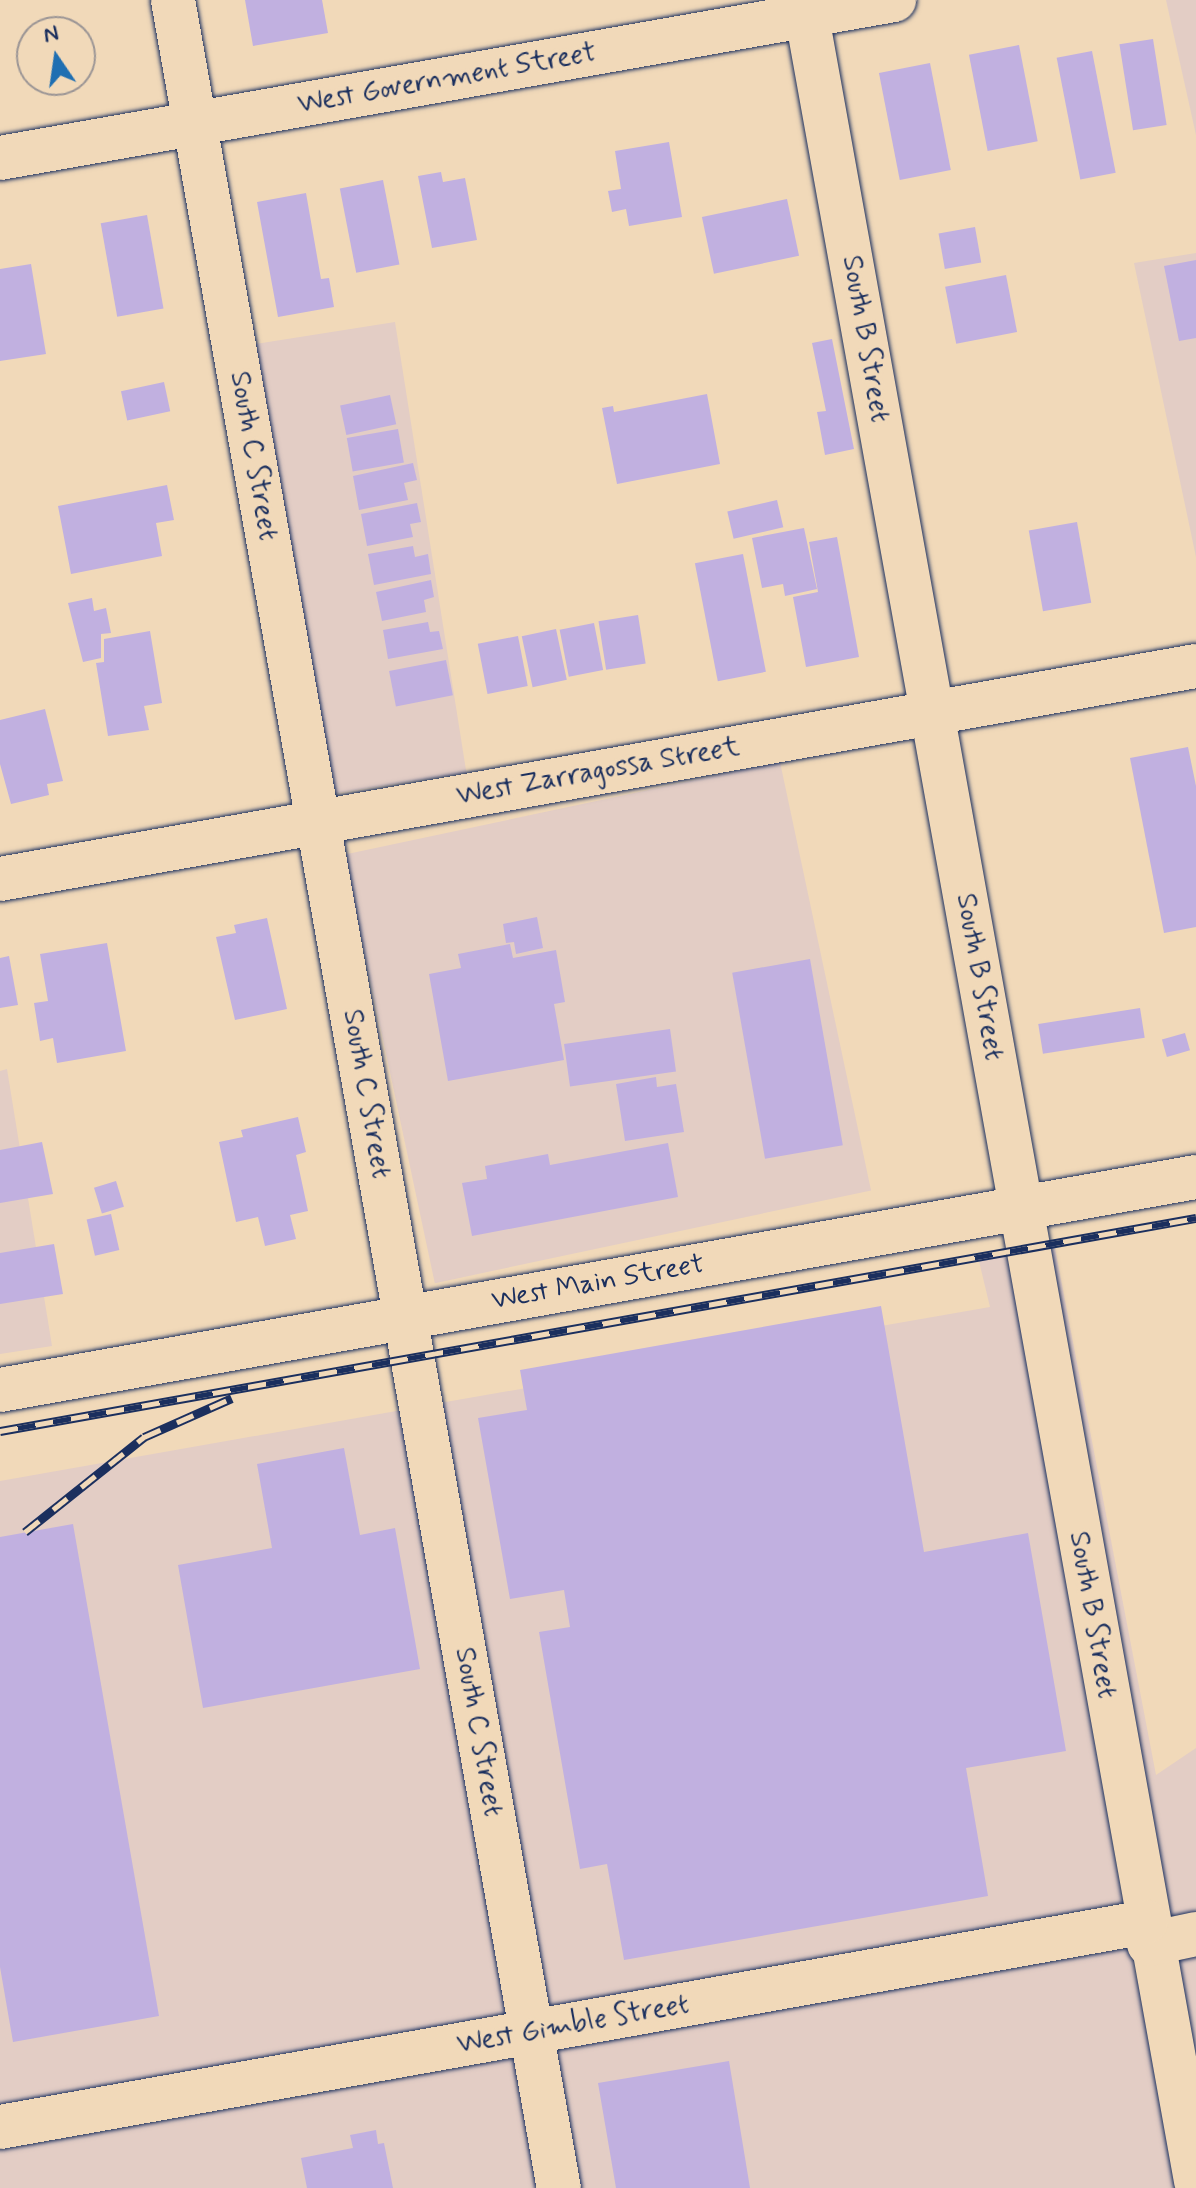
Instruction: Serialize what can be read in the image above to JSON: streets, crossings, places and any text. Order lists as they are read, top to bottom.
{
  "streets": {
    "street": [
      "West Government Street",
      "South B Street",
      "South C Street",
      "West Zarragossa Street",
      "West Main Street",
      "West Gimble Street"
    ]
  },
  "crossings": [
    ["West Government Street", "South B Street"],
    ["West Government Street", "South C Street"],
    ["South B Street", "West Zarragossa Street"],
    ["South B Street", "West Main Street"],
    ["South B Street", "West Gimble Street"],
    ["South C Street", "West Zarragossa Street"],
    ["South C Street", "West Main Street"],
    ["South C Street", "West Gimble Street"]
  ],
  "north": "top"
}
